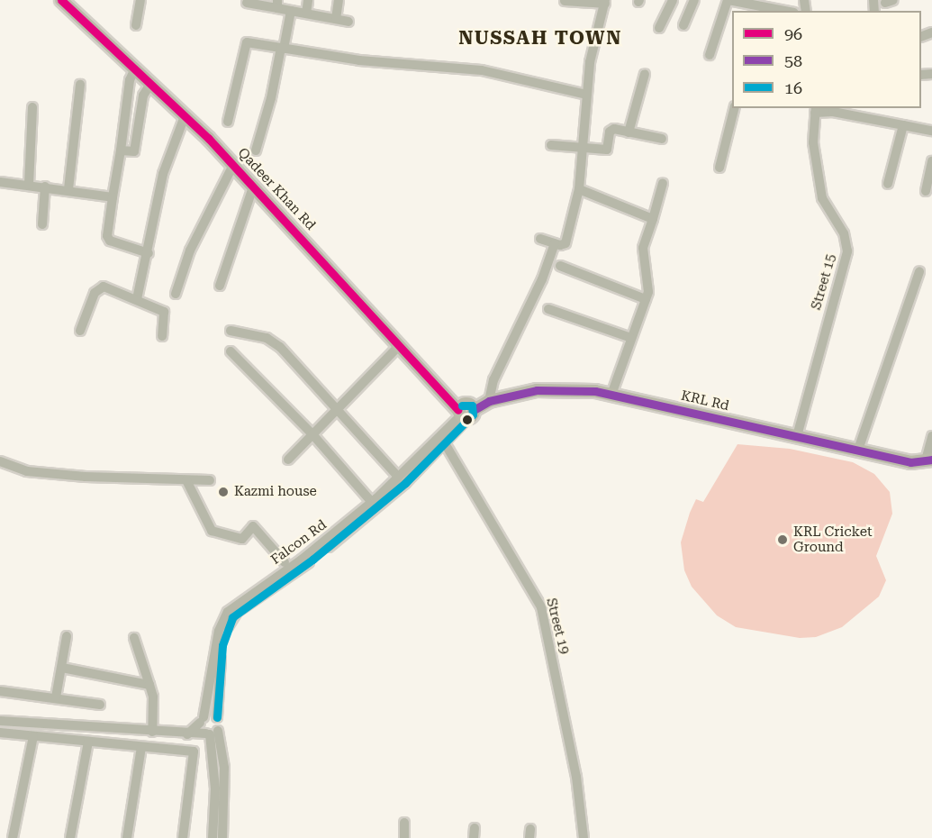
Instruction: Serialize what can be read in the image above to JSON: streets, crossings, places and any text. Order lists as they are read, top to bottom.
{
  "streets": {
    "main road": ["Qadeer Khan Rd", "KRL Rd"],
    "street": ["Street 15", "Falcon Rd", "Street 19"]
  },
  "crossings": [
    ["Qadeer Khan Rd", "KRL Rd"],
    ["Qadeer Khan Rd", "Falcon Rd"],
    ["Street 15", "KRL Rd"],
    ["KRL Rd", "Falcon Rd"],
    ["Falcon Rd", "Street 19"]
  ],
  "districts": ["NUSSAH TOWN"],
  "places": ["Kazmi house", "KRL Cricket Ground"],
  "lines": ["transit line 96", "transit line 58", "transit line 16"],
  "legend": ["96", "58", "16"]
}
